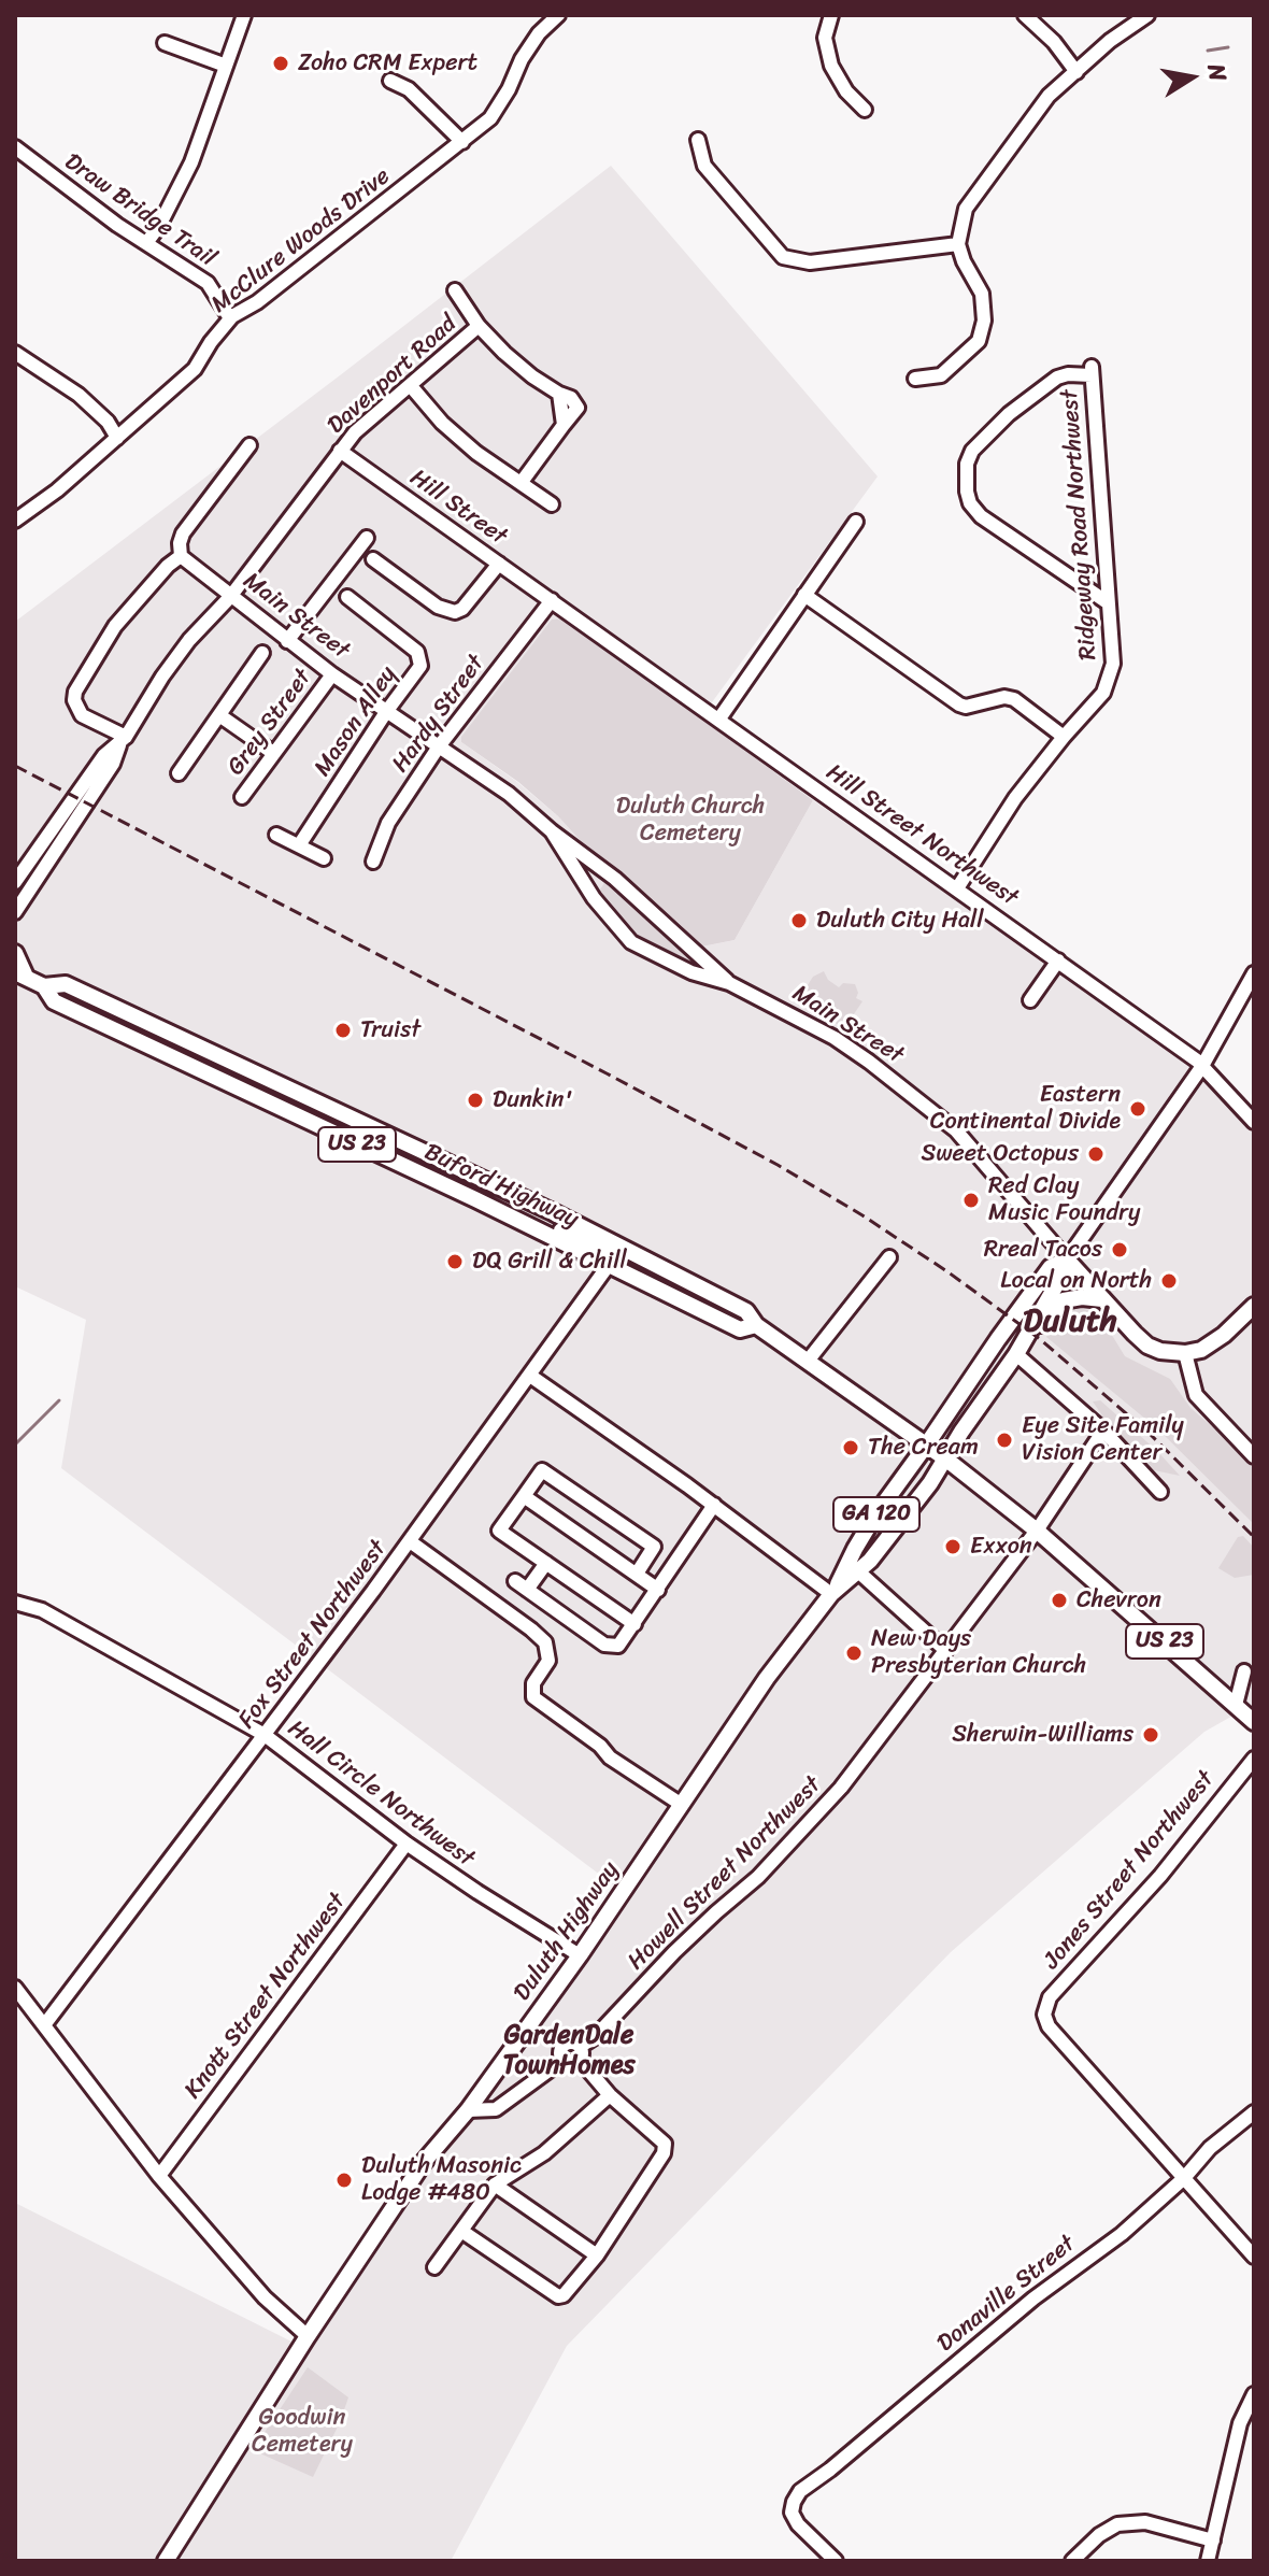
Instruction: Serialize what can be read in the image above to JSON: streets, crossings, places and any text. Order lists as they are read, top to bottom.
{
  "streets": {
    "main road": [
      "Main Street",
      "US 23",
      "Buford Highway",
      "GA 120",
      "Duluth Highway"
    ],
    "street": [
      "Draw Bridge Trail",
      "McClure Woods Drive",
      "Davenport Road",
      "Hill Street",
      "Ridgeway Road Northwest",
      "Hardy Street",
      "Mason Alley",
      "Grey Street",
      "Hill Street Northwest",
      "Fox Street Northwest",
      "Hall Circle Northwest",
      "Jones Street Northwest",
      "Howell Street Northwest",
      "Knott Street Northwest",
      "Donaville Street"
    ]
  },
  "crossings": [
    ["Draw Bridge Trail", "McClure Woods Drive"],
    ["Davenport Road", "Hill Street"],
    ["Davenport Road", "Main Street"],
    ["Hill Street", "Hardy Street"],
    ["Hill Street", "Hill Street Northwest"],
    ["Ridgeway Road Northwest", "Hill Street Northwest"],
    ["Main Street", "Hardy Street"],
    ["Main Street", "Mason Alley"],
    ["Main Street", "Grey Street"],
    ["Main Street", "Duluth Highway"],
    ["Hardy Street", "Hill Street Northwest"],
    ["Buford Highway", "Fox Street Northwest"],
    ["Buford Highway", "Howell Street Northwest"],
    ["Buford Highway", "Duluth Highway"],
    ["Fox Street Northwest", "Hall Circle Northwest"],
    ["Hall Circle Northwest", "Duluth Highway"],
    ["Hall Circle Northwest", "Knott Street Northwest"],
    ["Jones Street Northwest", "Donaville Street"],
    ["Howell Street Northwest", "Duluth Highway"]
  ],
  "districts": ["Duluth", "GardenDale TownHomes"],
  "parks": ["Duluth Church Cemetery", "Goodwin Cemetery"],
  "places": [
    "Zoho CRM Expert",
    "Duluth City Hall",
    "Truist",
    "Dunkin'",
    "Eastern Continental Divide",
    "Sweet Octopus",
    "Red Clay Music Foundry",
    "Rreal Tacos",
    "DQ Grill & Chill",
    "Local on North",
    "Eye Site Family Vision Center",
    "The Cream",
    "Exxon",
    "Chevron",
    "New Days Presbyterian Church",
    "Sherwin-Williams",
    "Duluth Masonic Lodge #480"
  ],
  "north": "right"
}
